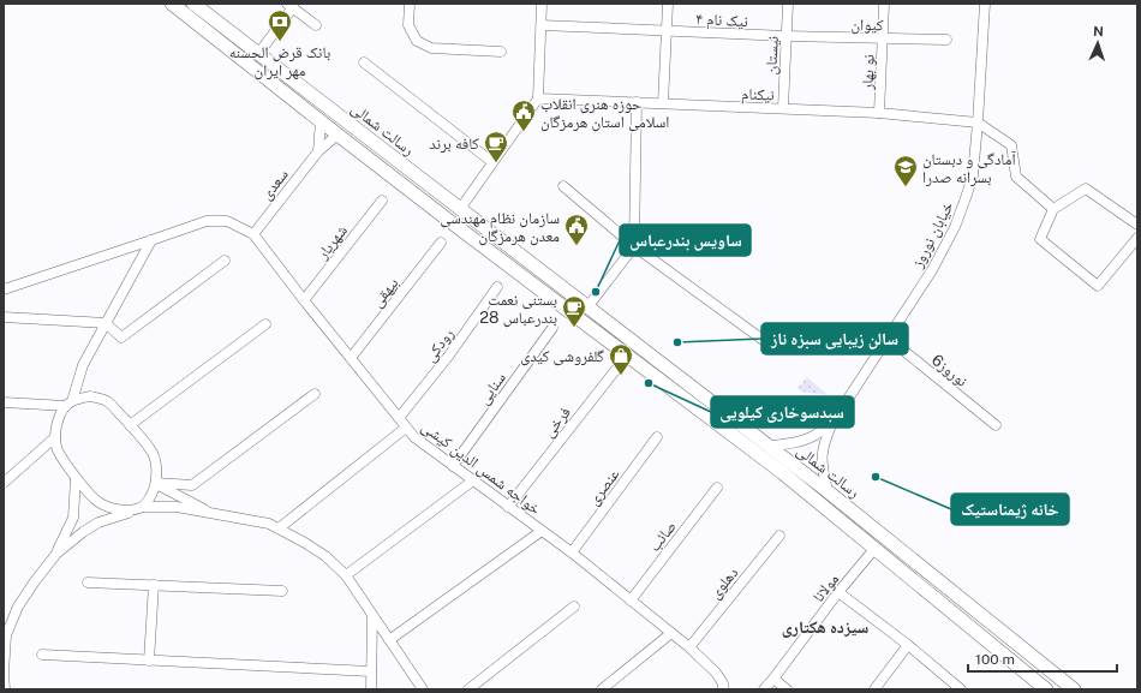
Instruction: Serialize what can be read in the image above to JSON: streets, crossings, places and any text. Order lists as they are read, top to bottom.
{
  "streets": {
    "main road": ["رسالت شمالی"],
    "street": [
      "نیک نام ۴",
      "کیوان",
      "نیستان",
      "نو بهار",
      "نیکنام",
      "سعدی",
      "خیابان نوروز",
      "شهریار",
      "بیهقی",
      "رودکی",
      "نوروز6",
      "سنایی",
      "فرخی",
      "خواجه شمس الدين كيشی",
      "عنصری",
      "صائب",
      "دهلوی",
      "مولانا"
    ]
  },
  "crossings": [
    ["نیک نام ۴", "کیوان"],
    ["نیک نام ۴", "نیستان"],
    ["کیوان", "نیستان"],
    ["کیوان", "نو بهار"],
    ["نیستان", "نیکنام"],
    ["نو بهار", "نیکنام"],
    ["نیکنام", "خیابان نوروز"],
    ["رسالت شمالی", "سعدی"],
    ["رسالت شمالی", "خیابان نوروز"],
    ["رسالت شمالی", "فرخی"],
    ["رسالت شمالی", "مولانا"],
    ["سعدی", "خواجه شمس الدين كيشی"],
    ["خیابان نوروز", "نوروز6"],
    ["شهریار", "خواجه شمس الدين كيشی"],
    ["بیهقی", "خواجه شمس الدين كيشی"],
    ["رودکی", "خواجه شمس الدين كيشی"],
    ["سنایی", "خواجه شمس الدين كيشی"],
    ["فرخی", "خواجه شمس الدين كيشی"],
    ["خواجه شمس الدين كيشی", "عنصری"],
    ["خواجه شمس الدين كيشی", "صائب"],
    ["خواجه شمس الدين كيشی", "دهلوی"]
  ],
  "districts": ["سیزده هکتاری"],
  "places": {
    "bank": ["بانک قرض الحسنه مهر ایران"],
    "public building": ["حوزه هنری انقلاب اسلامی استان هرمزگان", "سازمان نظام مهندسی معدن هرمزگان"],
    "cafe": ["کافه برند", "بستنی نعمت بندرعباس 28"],
    "school or university": ["آمادگی و دبستان بسرانه صدرا"],
    "other": [
      "ساویس بندرعباس",
      "سالن زیبایی سبزه ناز",
      "سبدسوخاری کیلویی",
      "خانه ژیمناستیک"
    ],
    "shop": ["گلفروشی کیدی"]
  },
  "scale_bar": "100 m",
  "north": "top"
}
